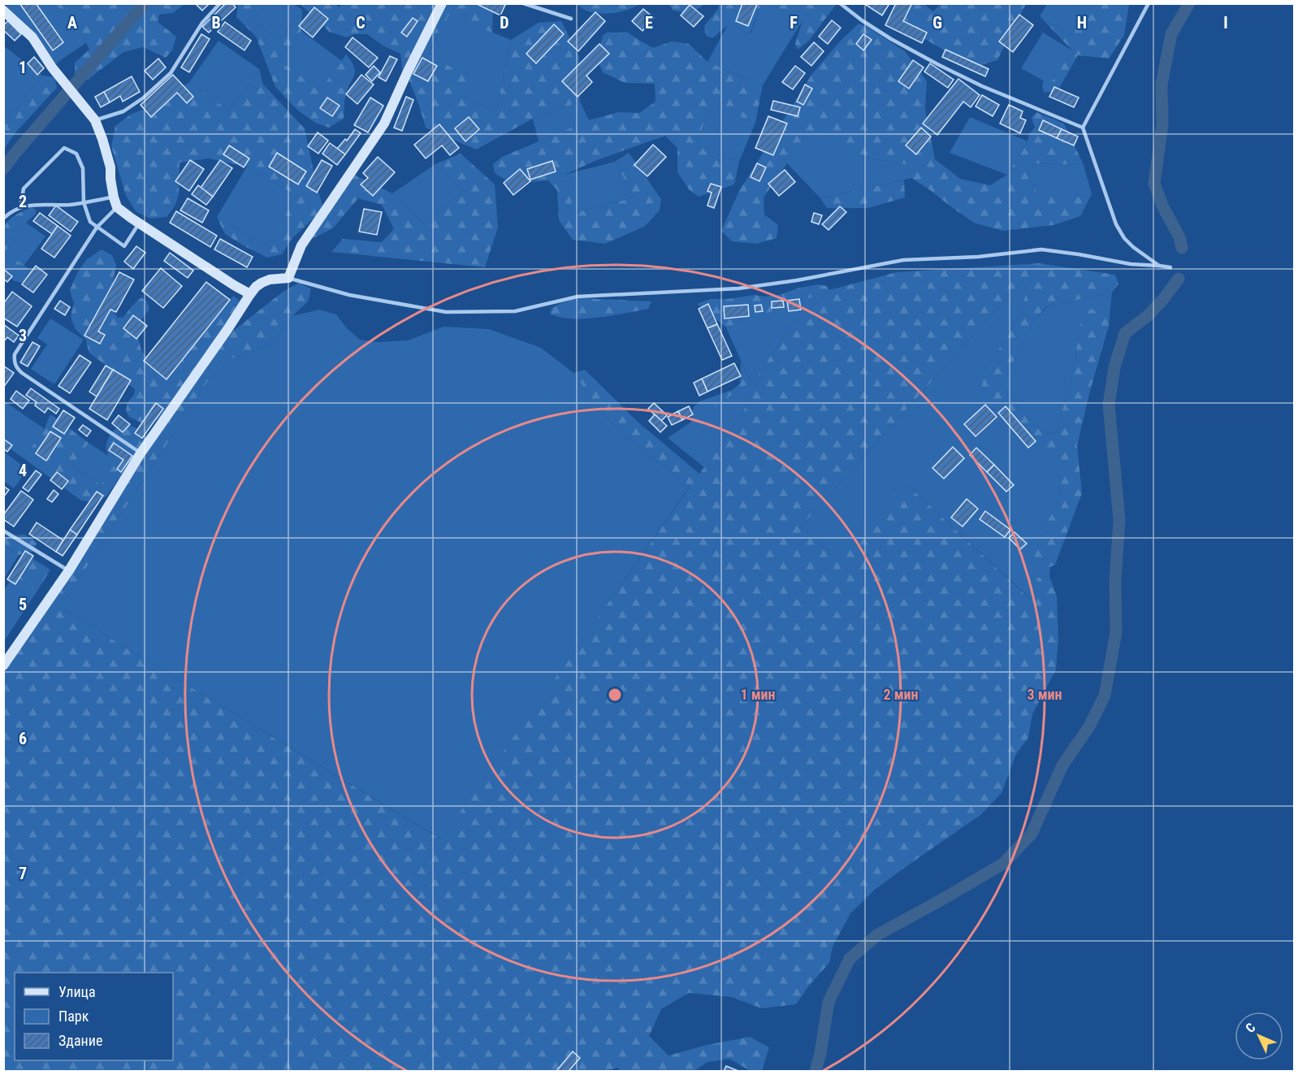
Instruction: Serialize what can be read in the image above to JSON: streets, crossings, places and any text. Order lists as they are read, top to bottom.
{
  "legend": ["Улица", "Парк", "Здание"],
  "north": "top left",
  "grid": {
    "columns": [
      "A",
      "B",
      "C",
      "D",
      "E",
      "F",
      "G",
      "H",
      "I"
    ],
    "rows": [
      "1",
      "2",
      "3",
      "4",
      "5",
      "6",
      "7"
    ]
  },
  "rings": ["1 мин", "2 мин", "3 мин"]
}
